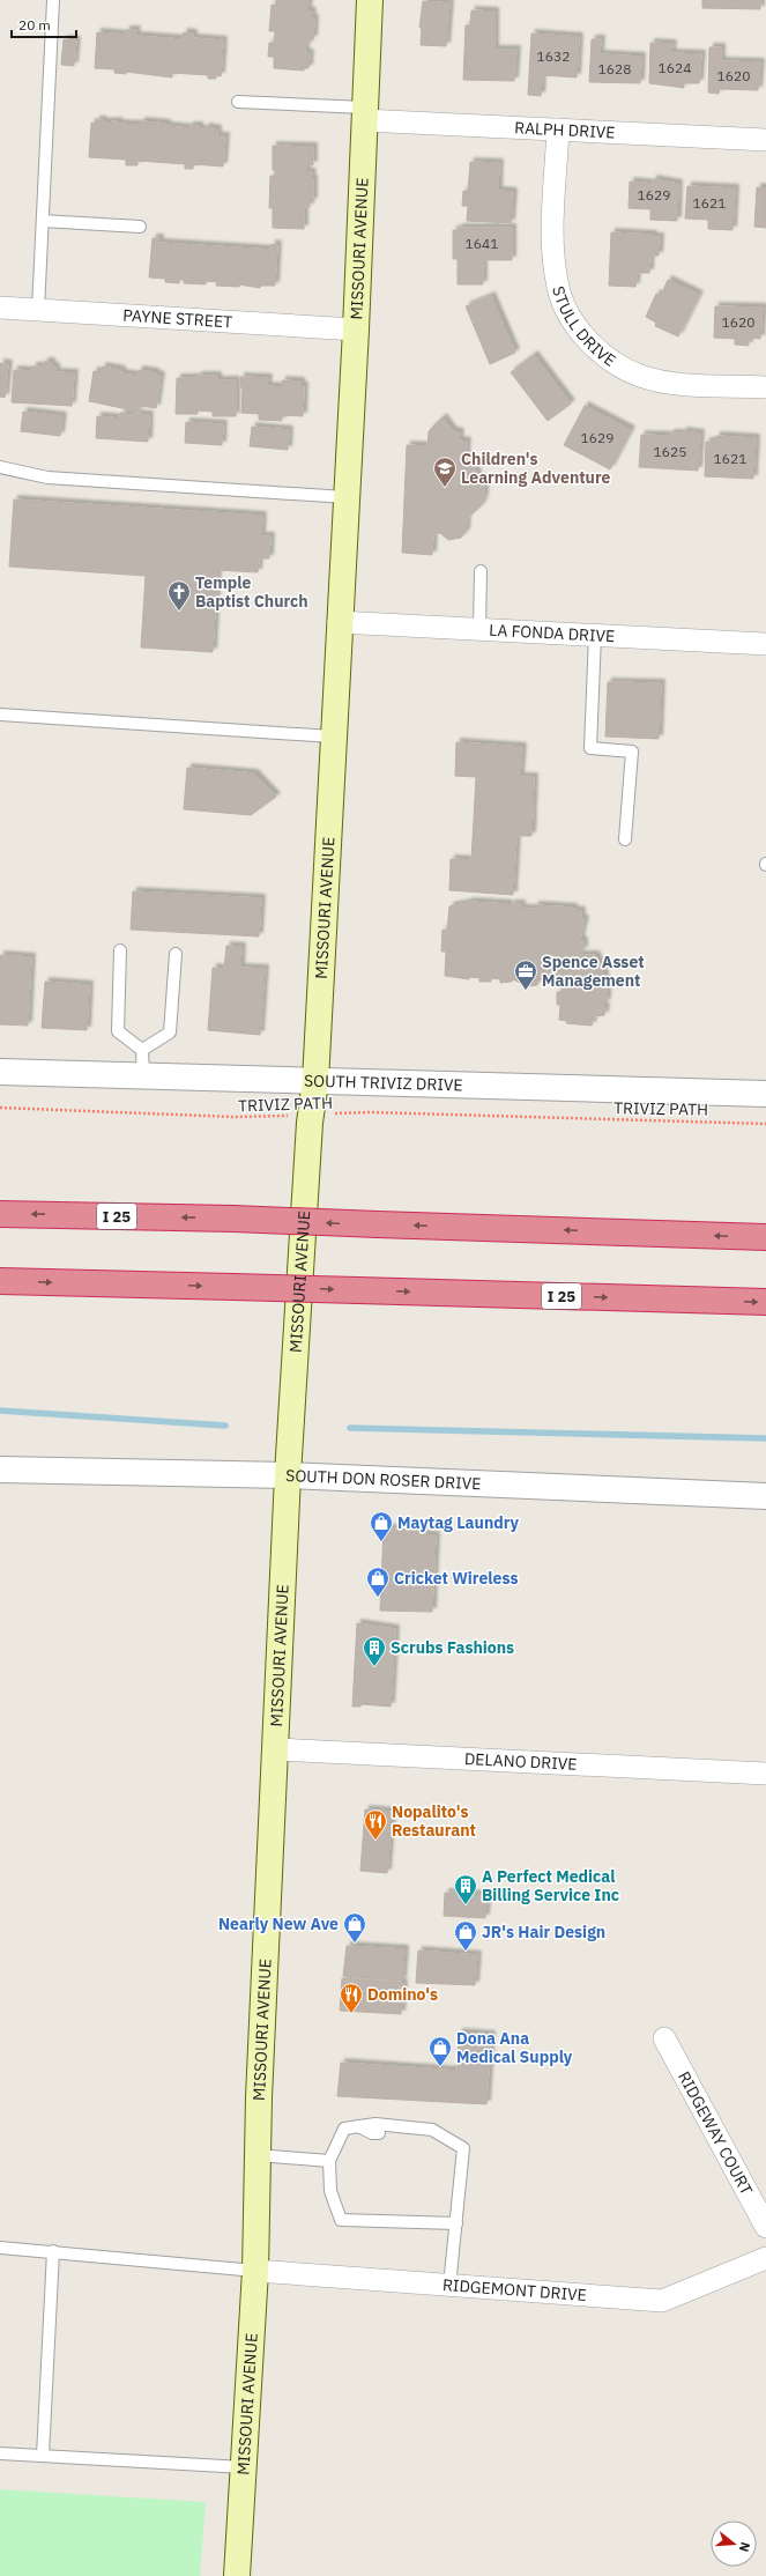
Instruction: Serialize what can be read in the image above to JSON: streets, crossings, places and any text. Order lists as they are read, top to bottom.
{
  "streets": {
    "highway": ["I 25"],
    "main road": ["MISSOURI AVENUE"],
    "street": [
      "RALPH DRIVE",
      "PAYNE STREET",
      "STULL DRIVE",
      "LA FONDA DRIVE",
      "SOUTH TRIVIZ DRIVE",
      "SOUTH DON ROSER DRIVE",
      "DELANO DRIVE",
      "RIDGEWAY COURT",
      "RIDGEMONT DRIVE"
    ],
    "path": ["TRIVIZ PATH"]
  },
  "crossings": [
    ["RALPH DRIVE", "MISSOURI AVENUE"],
    ["RALPH DRIVE", "STULL DRIVE"],
    ["MISSOURI AVENUE", "PAYNE STREET"],
    ["MISSOURI AVENUE", "LA FONDA DRIVE"],
    ["MISSOURI AVENUE", "SOUTH TRIVIZ DRIVE"],
    ["MISSOURI AVENUE", "TRIVIZ PATH"],
    ["MISSOURI AVENUE", "SOUTH DON ROSER DRIVE"],
    ["MISSOURI AVENUE", "DELANO DRIVE"],
    ["MISSOURI AVENUE", "RIDGEMONT DRIVE"]
  ],
  "places": {
    "school or university": ["Children's Learning Adventure"],
    "church": ["Temple Baptist Church"],
    "office": ["Spence Asset Management"],
    "shop": [
      "Maytag Laundry",
      "Cricket Wireless",
      "Nearly New Ave",
      "JR's Hair Design",
      "Dona Ana Medical Supply"
    ],
    "building": ["Scrubs Fashions", "A Perfect Medical Billing Service Inc"],
    "restaurant": ["Nopalito's Restaurant", "Domino's"]
  },
  "house_numbers": [
    "1632",
    "1624",
    "1628",
    "1620",
    "1629",
    "1621",
    "1641",
    "1620",
    "1629",
    "1625",
    "1621"
  ],
  "scale_bar": "20 m",
  "north": "right"
}
